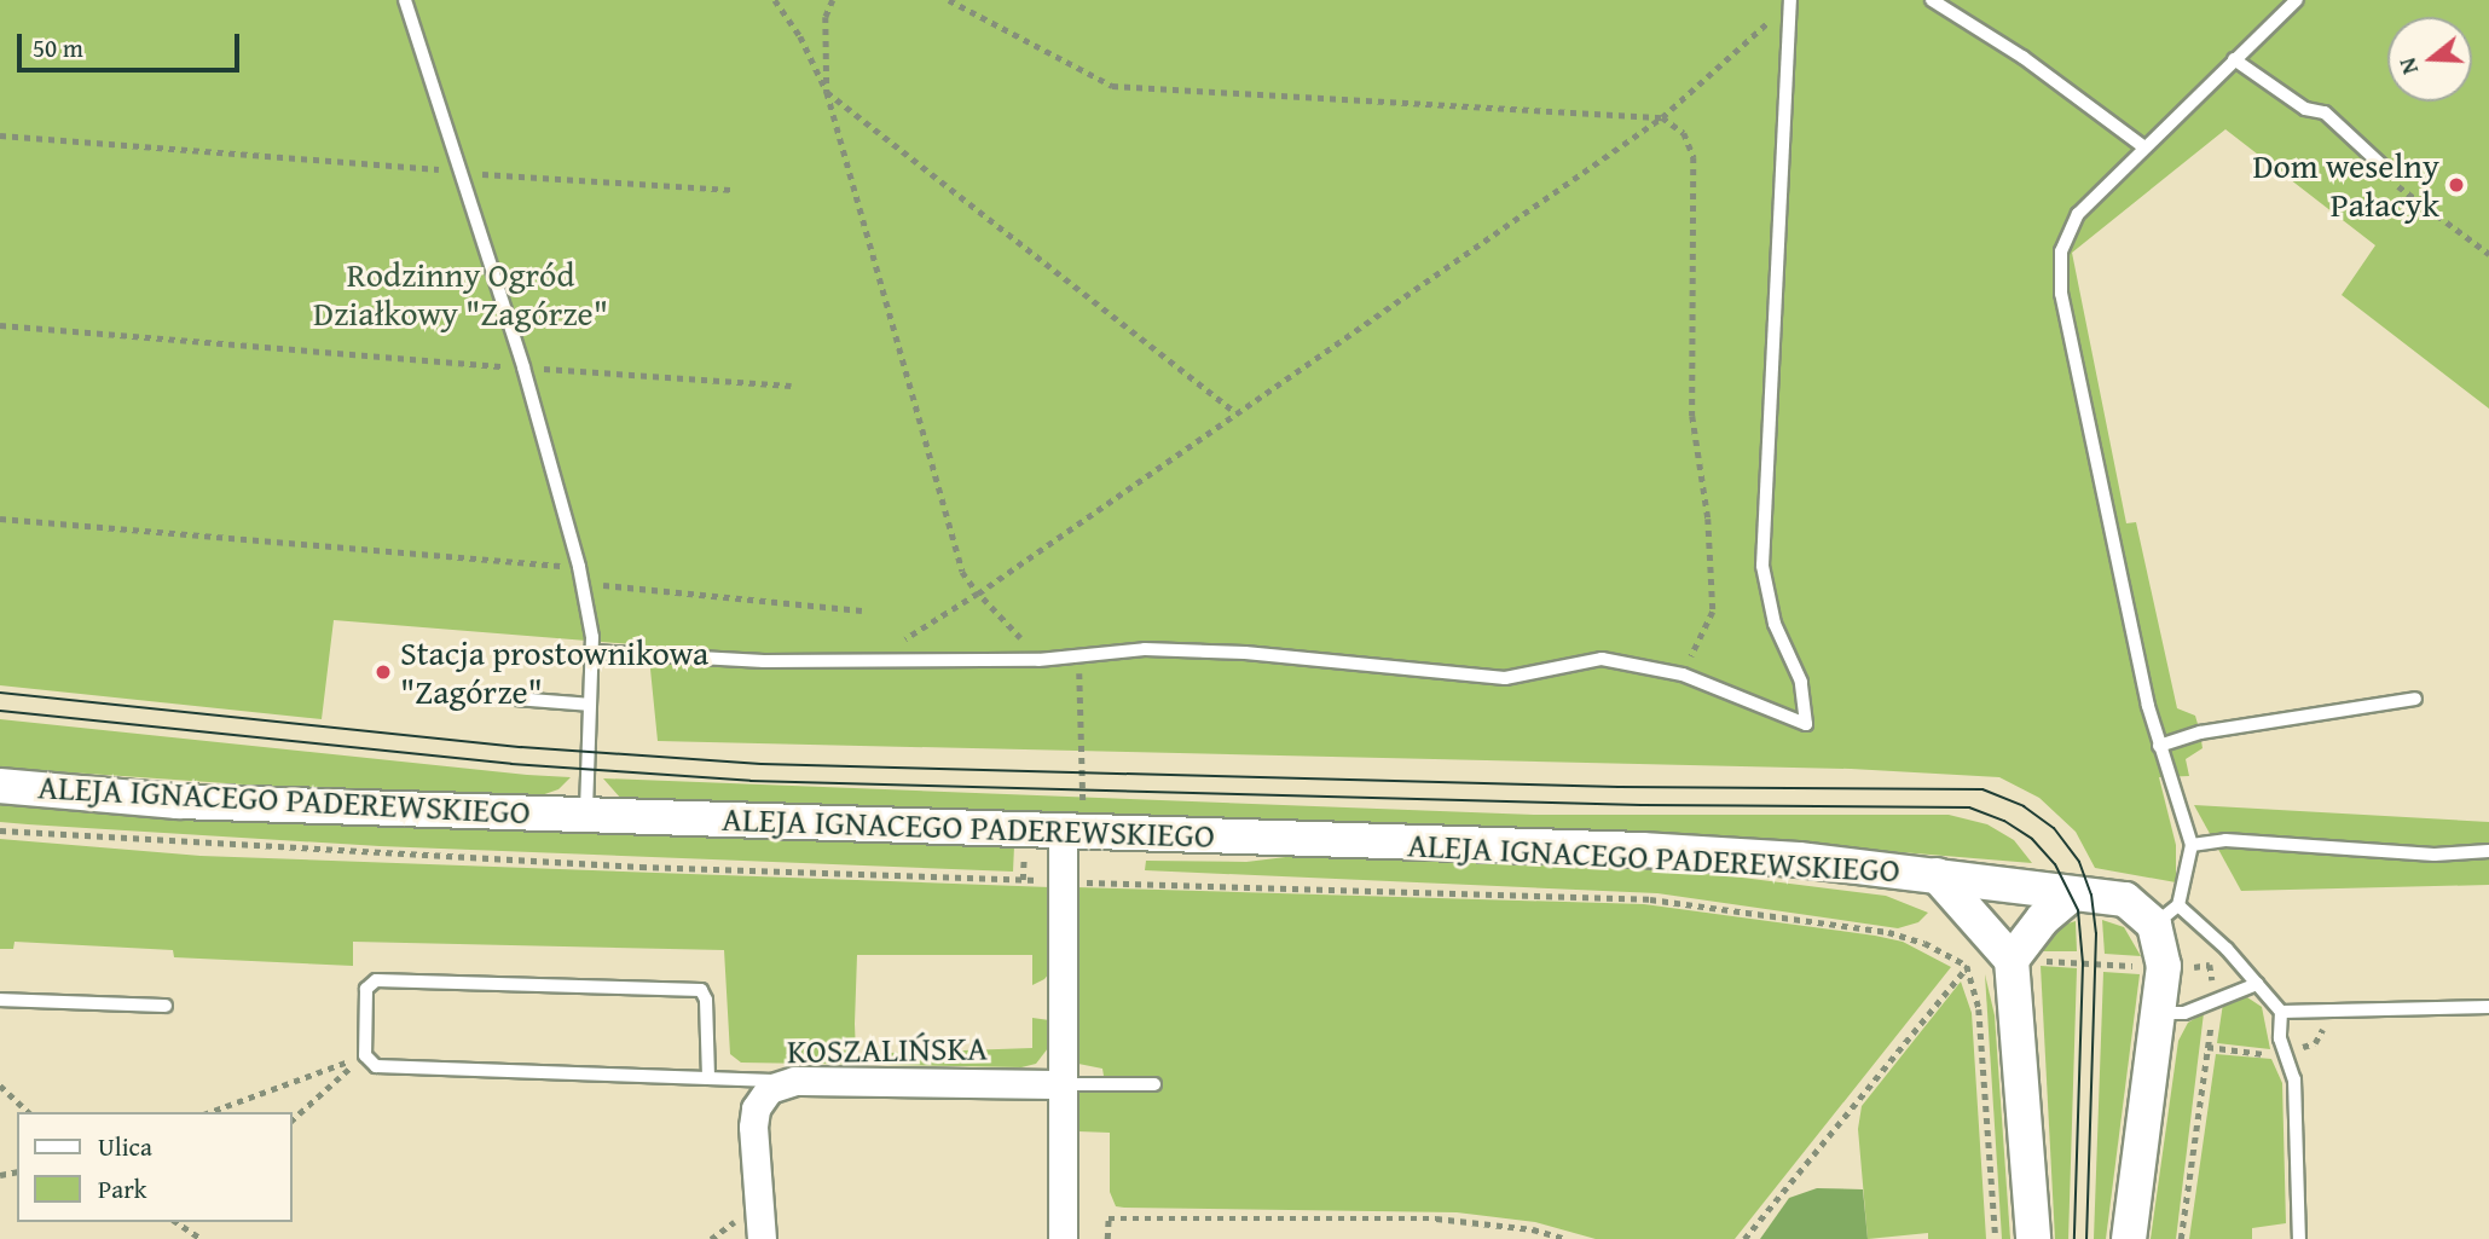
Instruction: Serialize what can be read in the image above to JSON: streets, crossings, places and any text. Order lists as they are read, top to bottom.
{
  "streets": {
    "street": ["ALEJA IGNACEGO PADEREWSKIEGO", "KOSZALIŃSKA"]
  },
  "parks": ["Rodzinny Ogród Działkowy \"Zagórze\""],
  "places": ["Dom weselny Pałacyk", "Stacja prostownikowa \"Zagórze\""],
  "legend": ["Ulica", "Park"],
  "scale_bar": "50 m",
  "north": "left"
}
